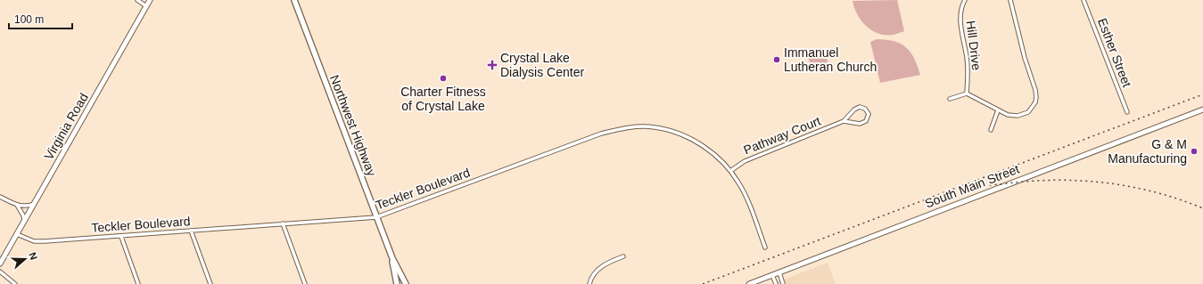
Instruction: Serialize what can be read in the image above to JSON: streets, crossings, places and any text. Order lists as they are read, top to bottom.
{
  "streets": {
    "main road": ["Northwest Highway"],
    "street": [
      "Hill Drive",
      "Esther Street",
      "Virginia Road",
      "Pathway Court",
      "South Main Street",
      "Teckler Boulevard"
    ]
  },
  "crossings": [
    ["Northwest Highway", "Teckler Boulevard"],
    ["Virginia Road", "Teckler Boulevard"],
    ["Pathway Court", "Teckler Boulevard"]
  ],
  "places": {
    "other": ["Immanuel Lutheran Church", "Charter Fitness of Crystal Lake", "G & M Manufacturing"],
    "health": ["Crystal Lake Dialysis Center"]
  },
  "scale_bar": "100 m",
  "north": "right"
}
